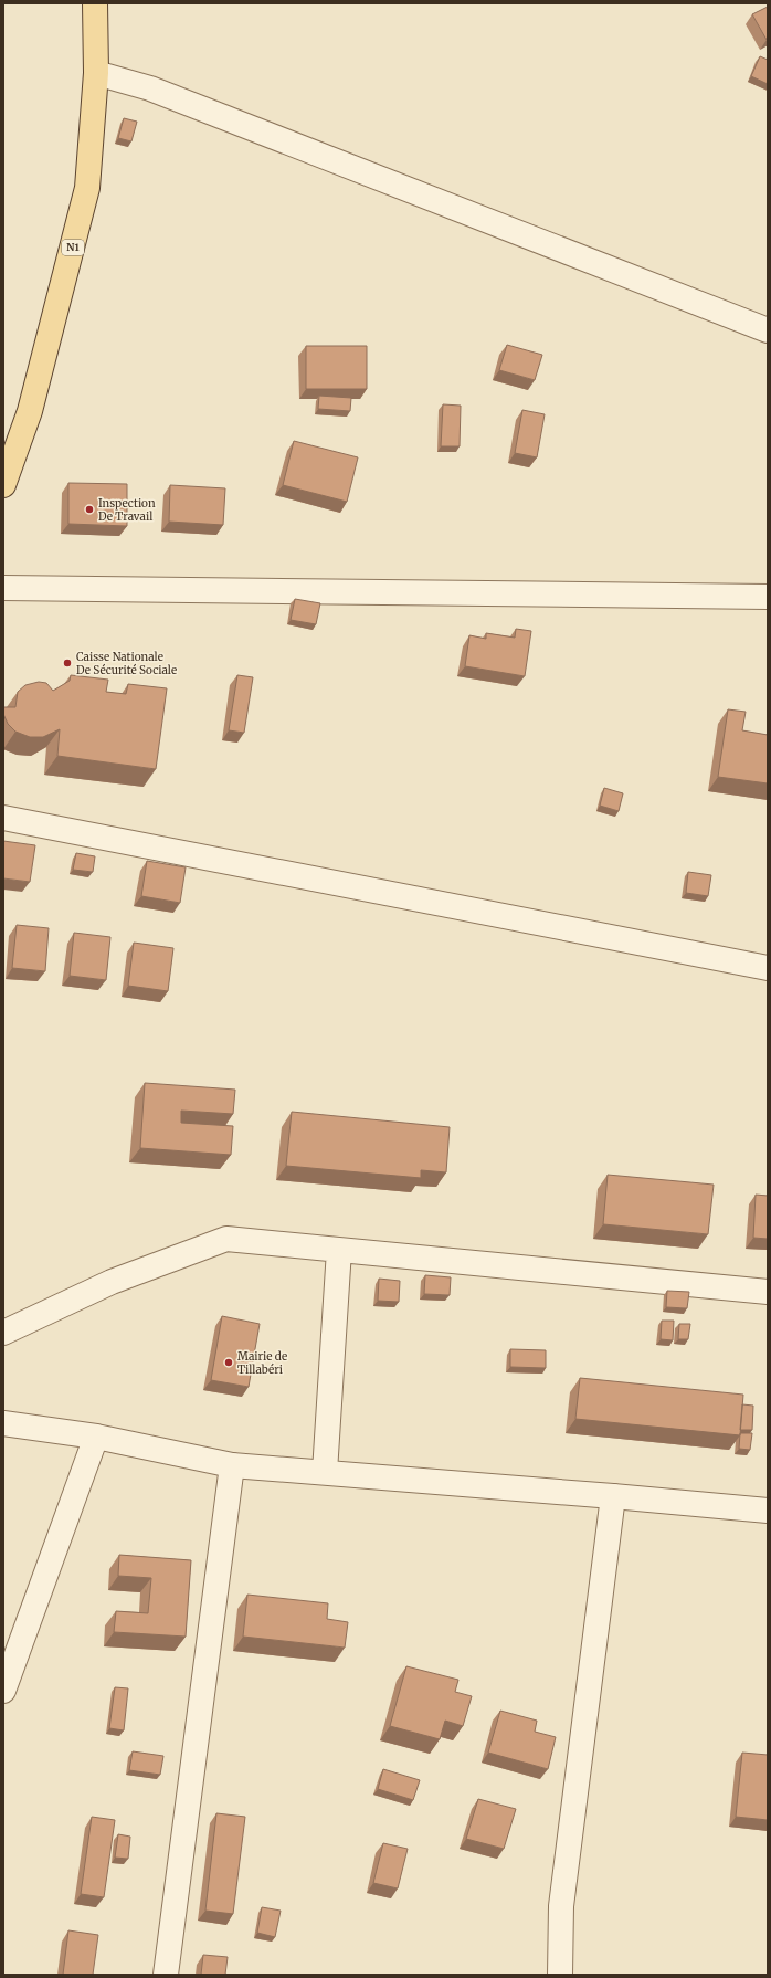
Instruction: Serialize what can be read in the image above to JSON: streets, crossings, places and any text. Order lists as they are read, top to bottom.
{
  "streets": {
    "main road": ["N1"]
  },
  "places": ["Inspection De Travail", "Caisse Nationale De Sécurité Sociale", "Mairie de Tillabéri"]
}
